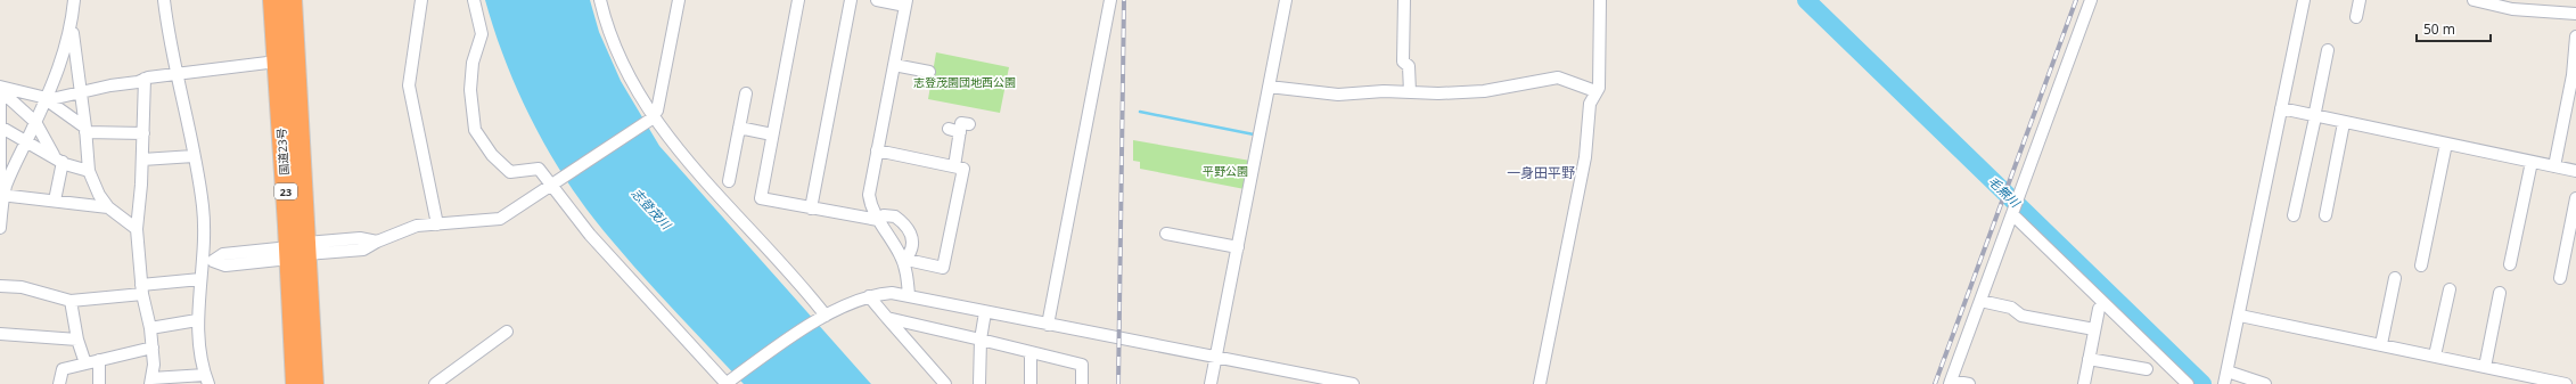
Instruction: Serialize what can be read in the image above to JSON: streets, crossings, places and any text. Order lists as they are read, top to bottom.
{
  "streets": {
    "highway": ["国道23号", "23"]
  },
  "districts": ["一身田平野"],
  "water": ["毛無川", "志登茂川"],
  "parks": ["志登茂園団地西公園", "平野公園"],
  "scale_bar": "50 m"
}
